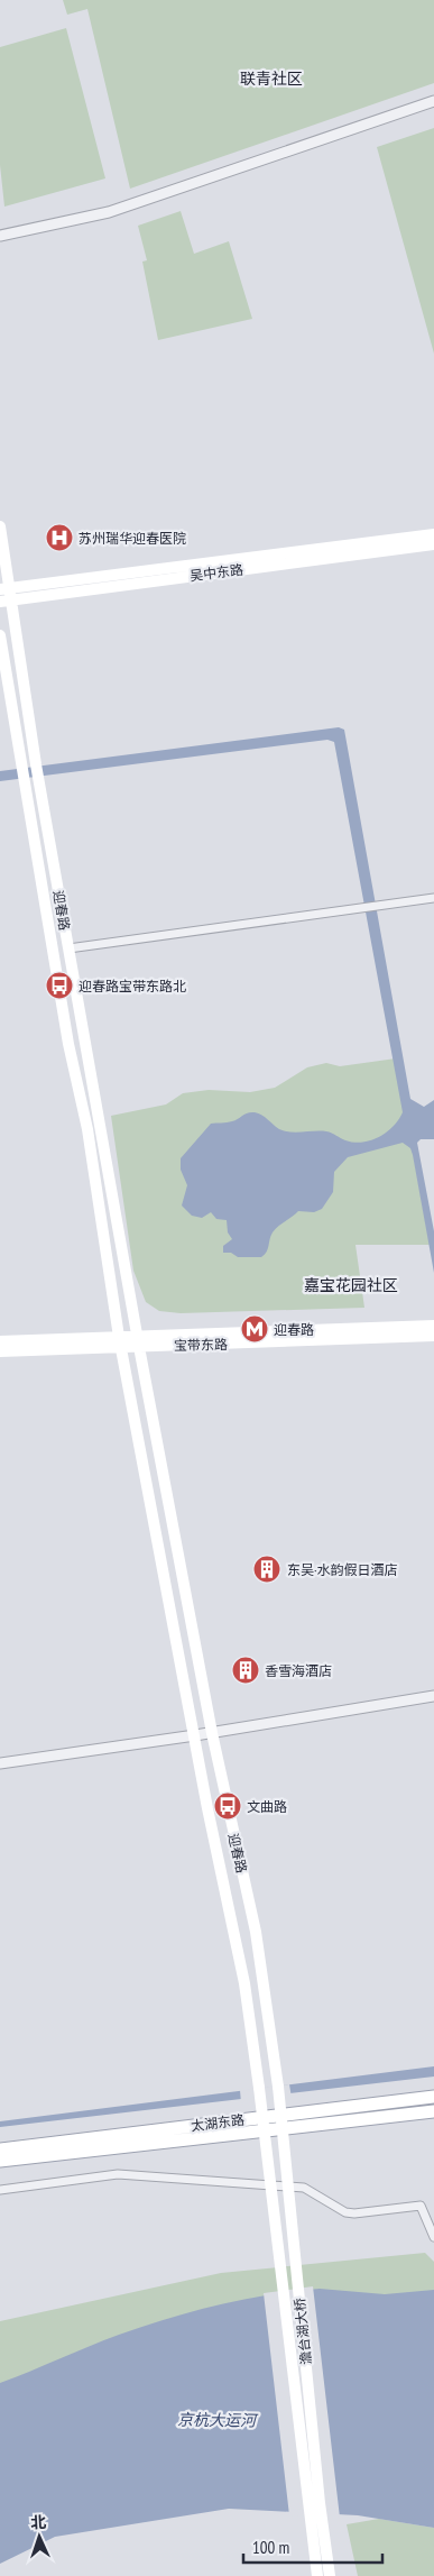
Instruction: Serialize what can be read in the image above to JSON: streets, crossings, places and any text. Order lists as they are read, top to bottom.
{
  "streets": {
    "main road": [
      "吴中东路",
      "迎春路",
      "宝带东路",
      "太湖东路",
      "澹台湖大桥"
    ]
  },
  "crossings": [
    ["吴中东路", "迎春路"],
    ["迎春路", "宝带东路"],
    ["迎春路", "澹台湖大桥"]
  ],
  "districts": ["联青社区", "嘉宝花园社区"],
  "water": ["京杭大运河"],
  "places": {
    "hospital": ["苏州瑞华迎春医院"],
    "bus stop": ["迎春路宝带东路北", "文曲路"],
    "metro station": ["迎春路"],
    "building": ["东吴·水韵假日酒店", "香雪海酒店"]
  },
  "scale_bar": "100 m",
  "north": "top"
}
